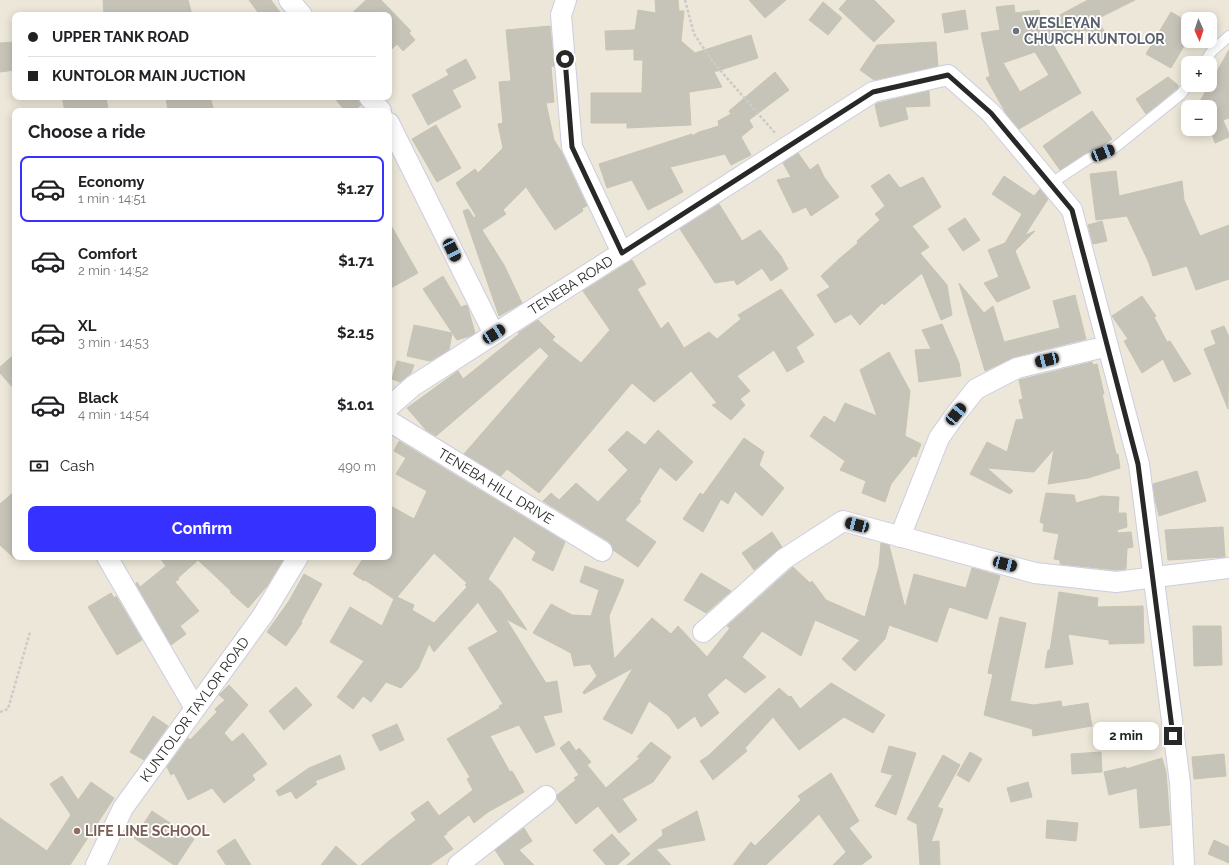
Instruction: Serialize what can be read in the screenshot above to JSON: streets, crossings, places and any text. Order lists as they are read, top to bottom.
{
  "streets": {
    "street": ["TENEBA ROAD", "TENEBA HILL DRIVE", "KUNTOLOR TAYLOR ROAD"]
  },
  "places": ["WESLEYAN CHURCH KUNTOLOR", "LIFE LINE SCHOOL"],
  "north": "bottom",
  "page": {
    "map_buttons": ["+", "−"],
    "banner": ["UPPER TANK ROAD", "KUNTOLOR MAIN JUCTION"],
    "heading": "Choose a ride",
    "list": [
      {
        "name": "Economy",
        "note": "1 min · 14:51",
        "value": "$1.27"
      },
      {
        "name": "Comfort",
        "note": "2 min · 14:52",
        "value": "$1.71"
      },
      {
        "name": "XL",
        "note": "3 min · 14:53",
        "value": "$2.15"
      },
      {
        "name": "Black",
        "note": "4 min · 14:54",
        "value": "$1.01"
      }
    ],
    "pay": ["Cash", "490 m"],
    "buttons": "Confirm",
    "bubble": "2 min"
  }
}
